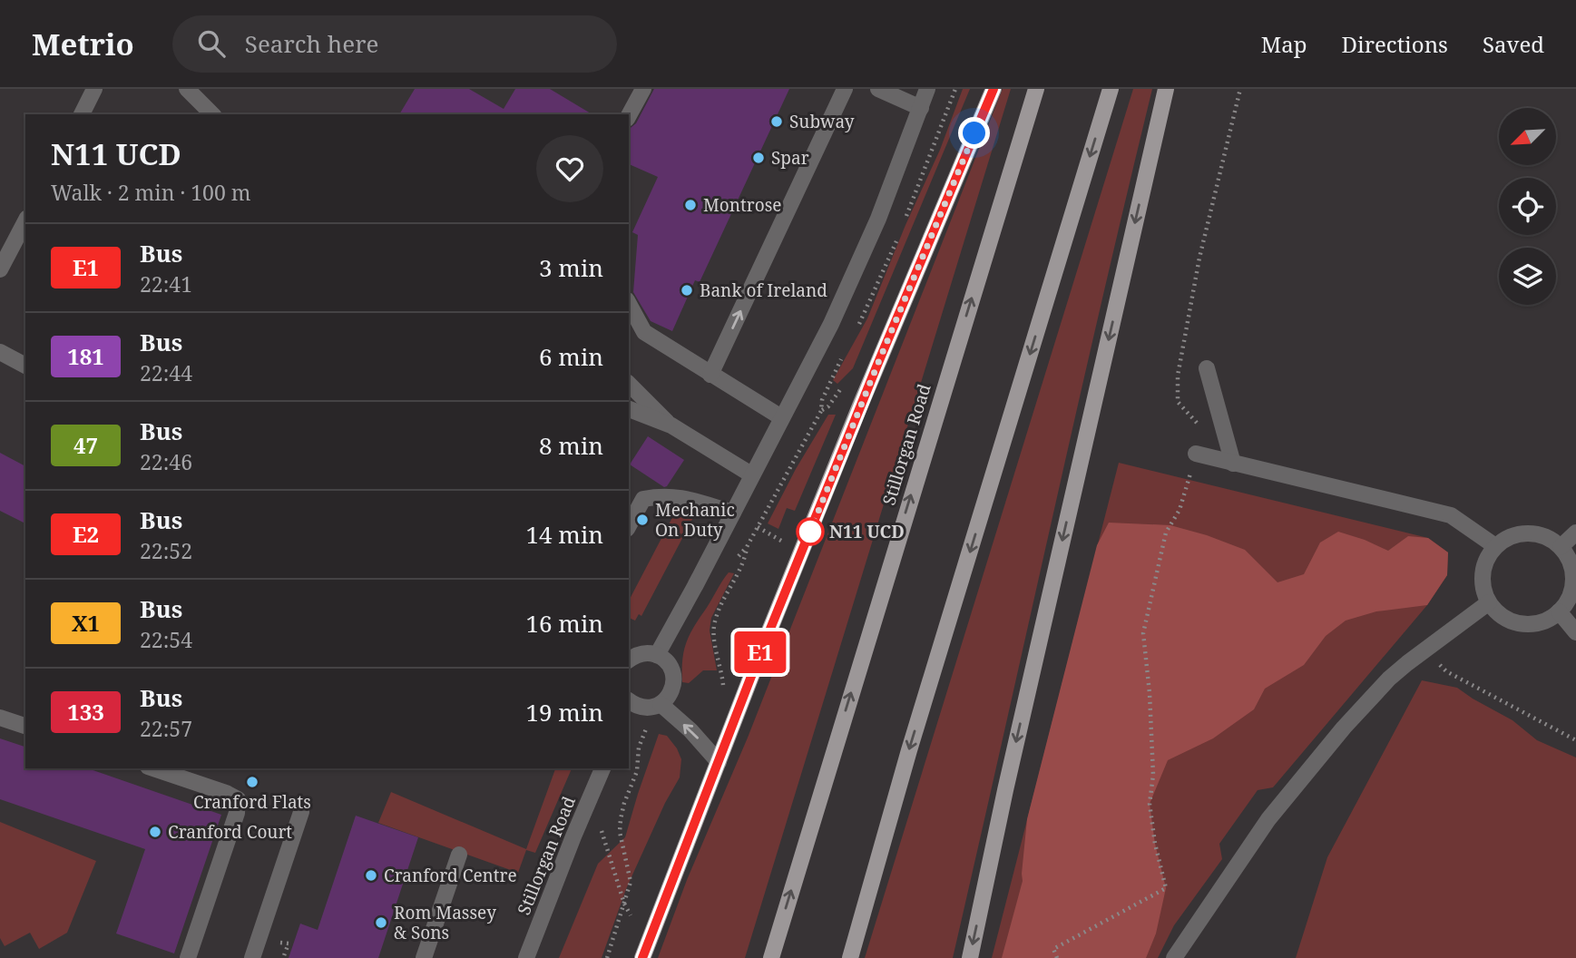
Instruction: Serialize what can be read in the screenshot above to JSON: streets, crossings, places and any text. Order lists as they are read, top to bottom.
{
  "streets": {
    "main road": ["Stillorgan Road"]
  },
  "places": [
    "Subway",
    "Spar",
    "Montrose",
    "Bank of Ireland",
    "Mechanic On Duty",
    "N11 UCD",
    "Cranford Flats",
    "Cranford Court",
    "Cranford Centre",
    "Rom Massey & Sons"
  ],
  "lines": ["bus line E1"],
  "north": "bottom left",
  "page": {
    "header": "Metrio",
    "search": "Search here",
    "nav": ["Map", "Directions", "Saved"],
    "on_map": "E1",
    "heading": ["N11 UCD", "Walk · 2 min · 100 m"],
    "list": [
      {
        "mark": "E1",
        "name": "Bus",
        "note": "22:41",
        "value": "3 min"
      },
      {
        "mark": "181",
        "name": "Bus",
        "note": "22:44",
        "value": "6 min"
      },
      {
        "mark": "47",
        "name": "Bus",
        "note": "22:46",
        "value": "8 min"
      },
      {
        "mark": "E2",
        "name": "Bus",
        "note": "22:52",
        "value": "14 min"
      },
      {
        "mark": "X1",
        "name": "Bus",
        "note": "22:54",
        "value": "16 min"
      },
      {
        "mark": "133",
        "name": "Bus",
        "note": "22:57",
        "value": "19 min"
      }
    ]
  }
}
